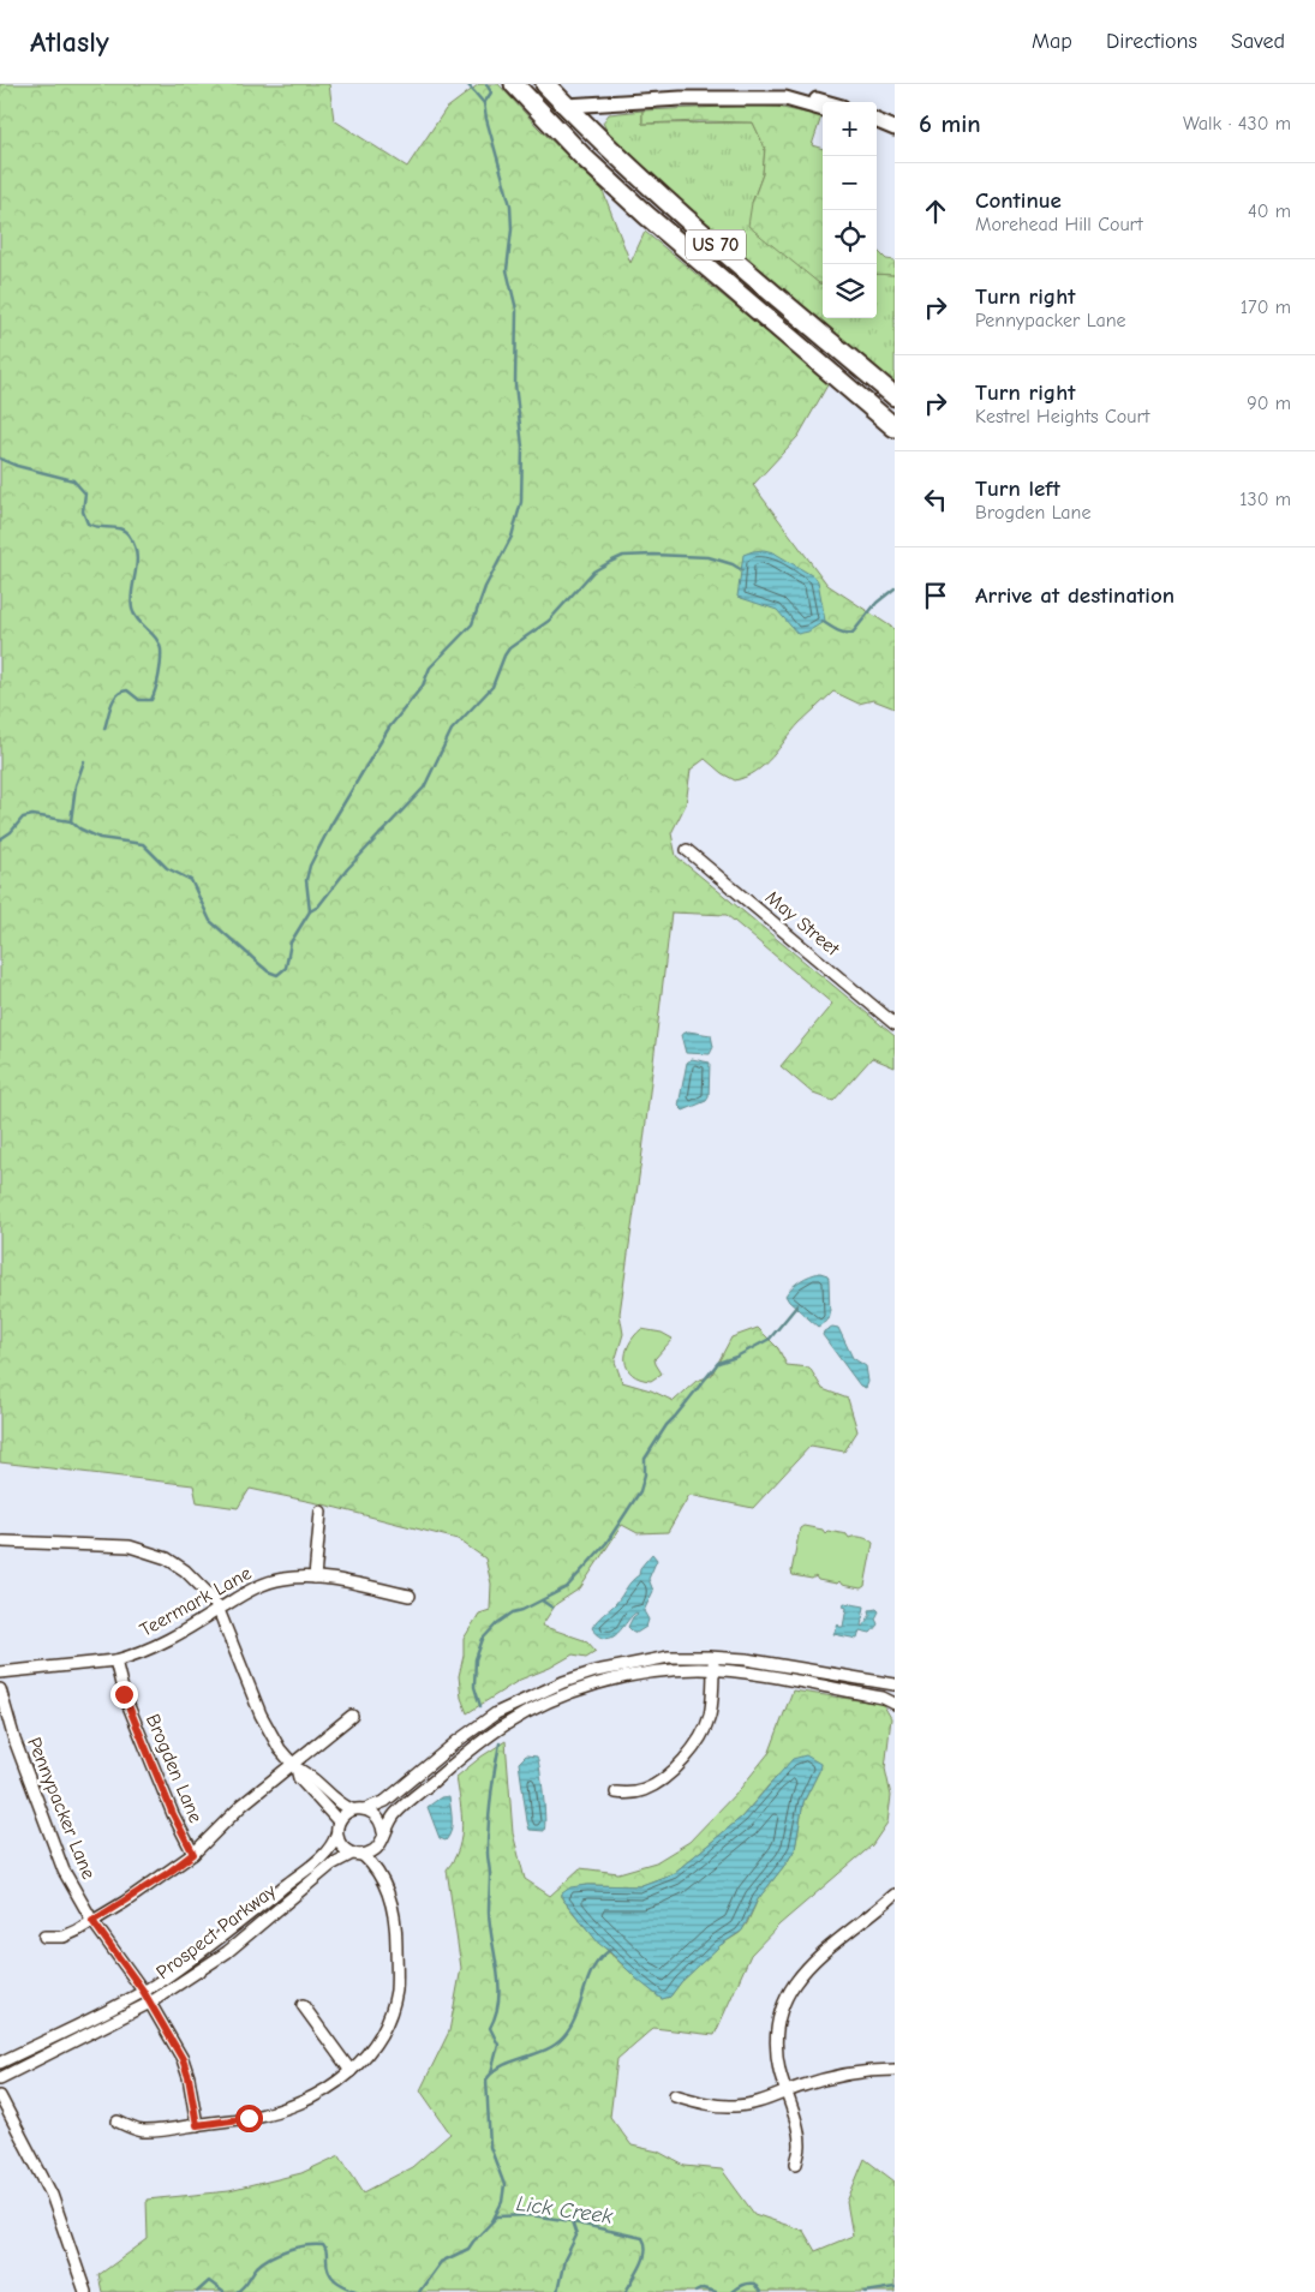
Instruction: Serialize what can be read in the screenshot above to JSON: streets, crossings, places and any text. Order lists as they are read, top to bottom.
{
  "streets": {
    "highway": ["US 70"],
    "street": [
      "May Street",
      "Teermark Lane",
      "Brogden Lane",
      "Pennypacker Lane",
      "Prospect Parkway"
    ]
  },
  "crossings": [
    ["Teermark Lane", "Brogden Lane"],
    ["Pennypacker Lane", "Prospect Parkway"]
  ],
  "water": ["Lick Creek"],
  "page": {
    "header": "Atlasly",
    "nav": ["Map", "Directions", "Saved"],
    "heading": ["6 min", "Walk · 430 m"],
    "map_buttons": ["+", "−"],
    "list": [
      ["Continue", "Morehead Hill Court", "40 m"],
      ["Turn right", "Pennypacker Lane", "170 m"],
      ["Turn right", "Kestrel Heights Court", "90 m"],
      ["Turn left", "Brogden Lane", "130 m"],
      "Arrive at destination"
    ]
  }
}
